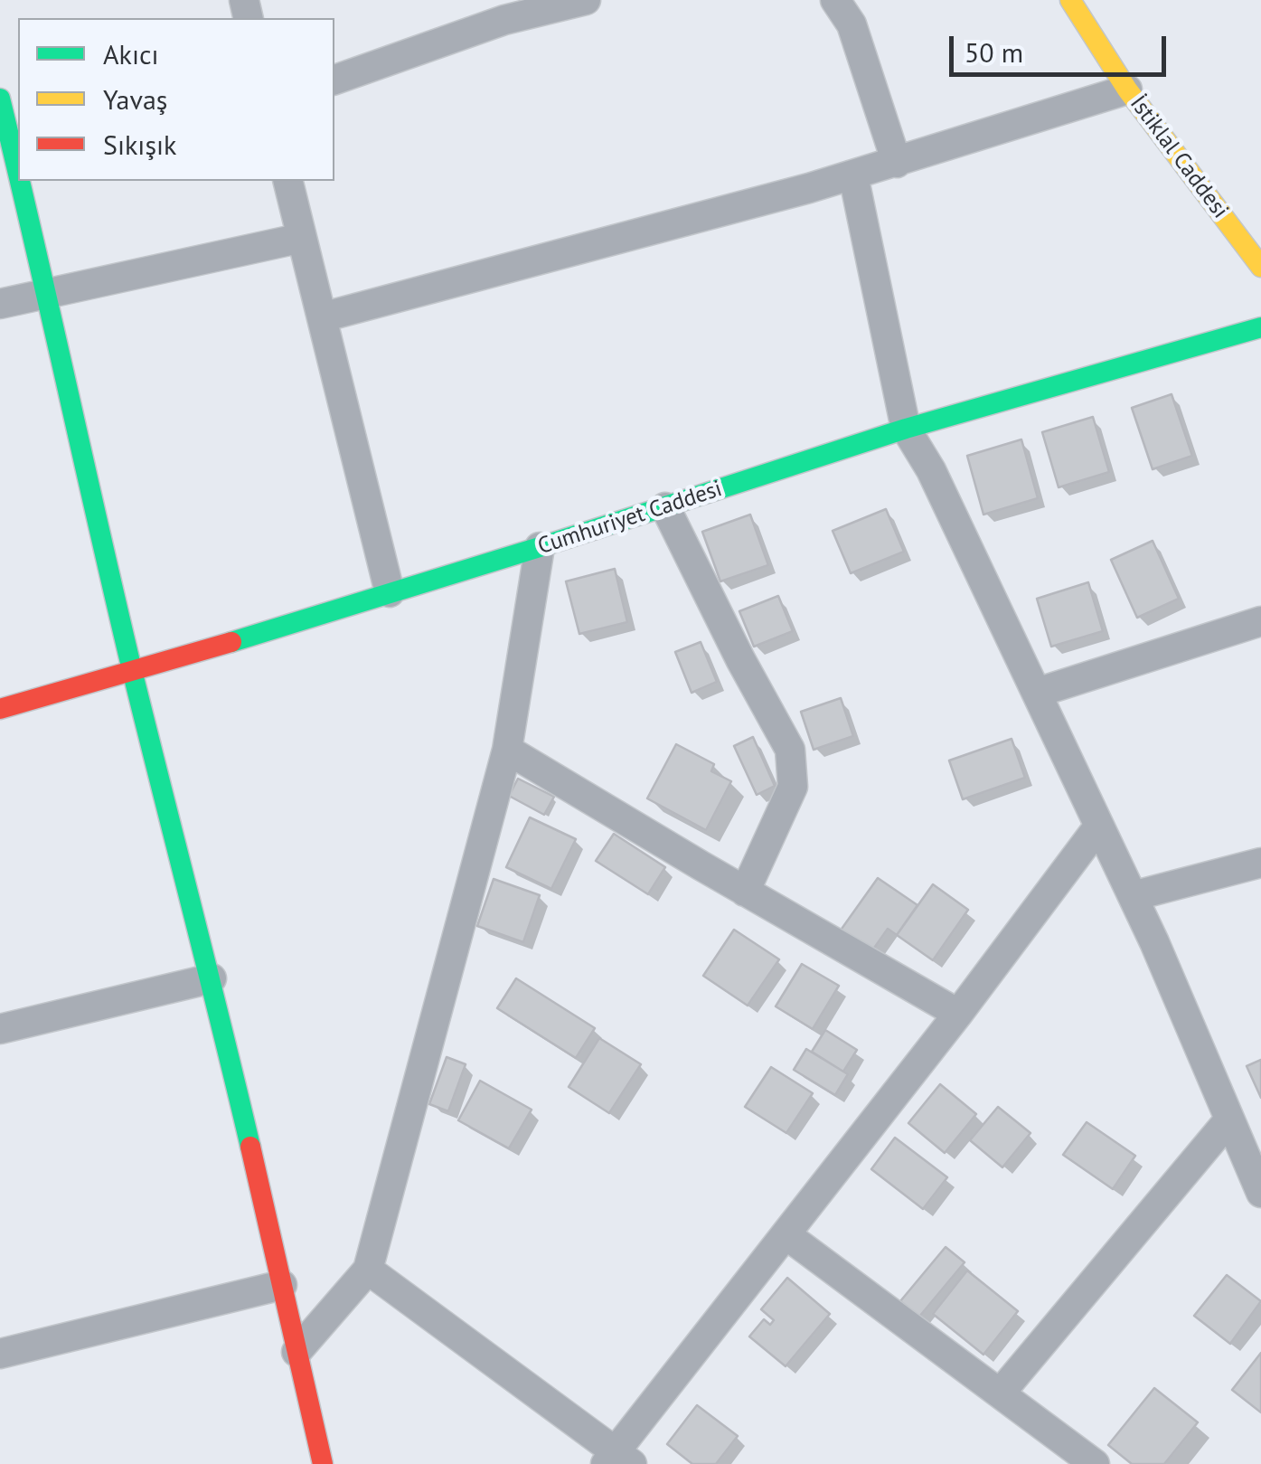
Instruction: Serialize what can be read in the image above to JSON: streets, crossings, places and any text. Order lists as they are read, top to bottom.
{
  "streets": {
    "street": ["İstiklal Caddesi", "Cumhuriyet Caddesi"]
  },
  "legend": ["Akıcı", "Yavaş", "Sıkışık"],
  "scale_bar": "50 m"
}
